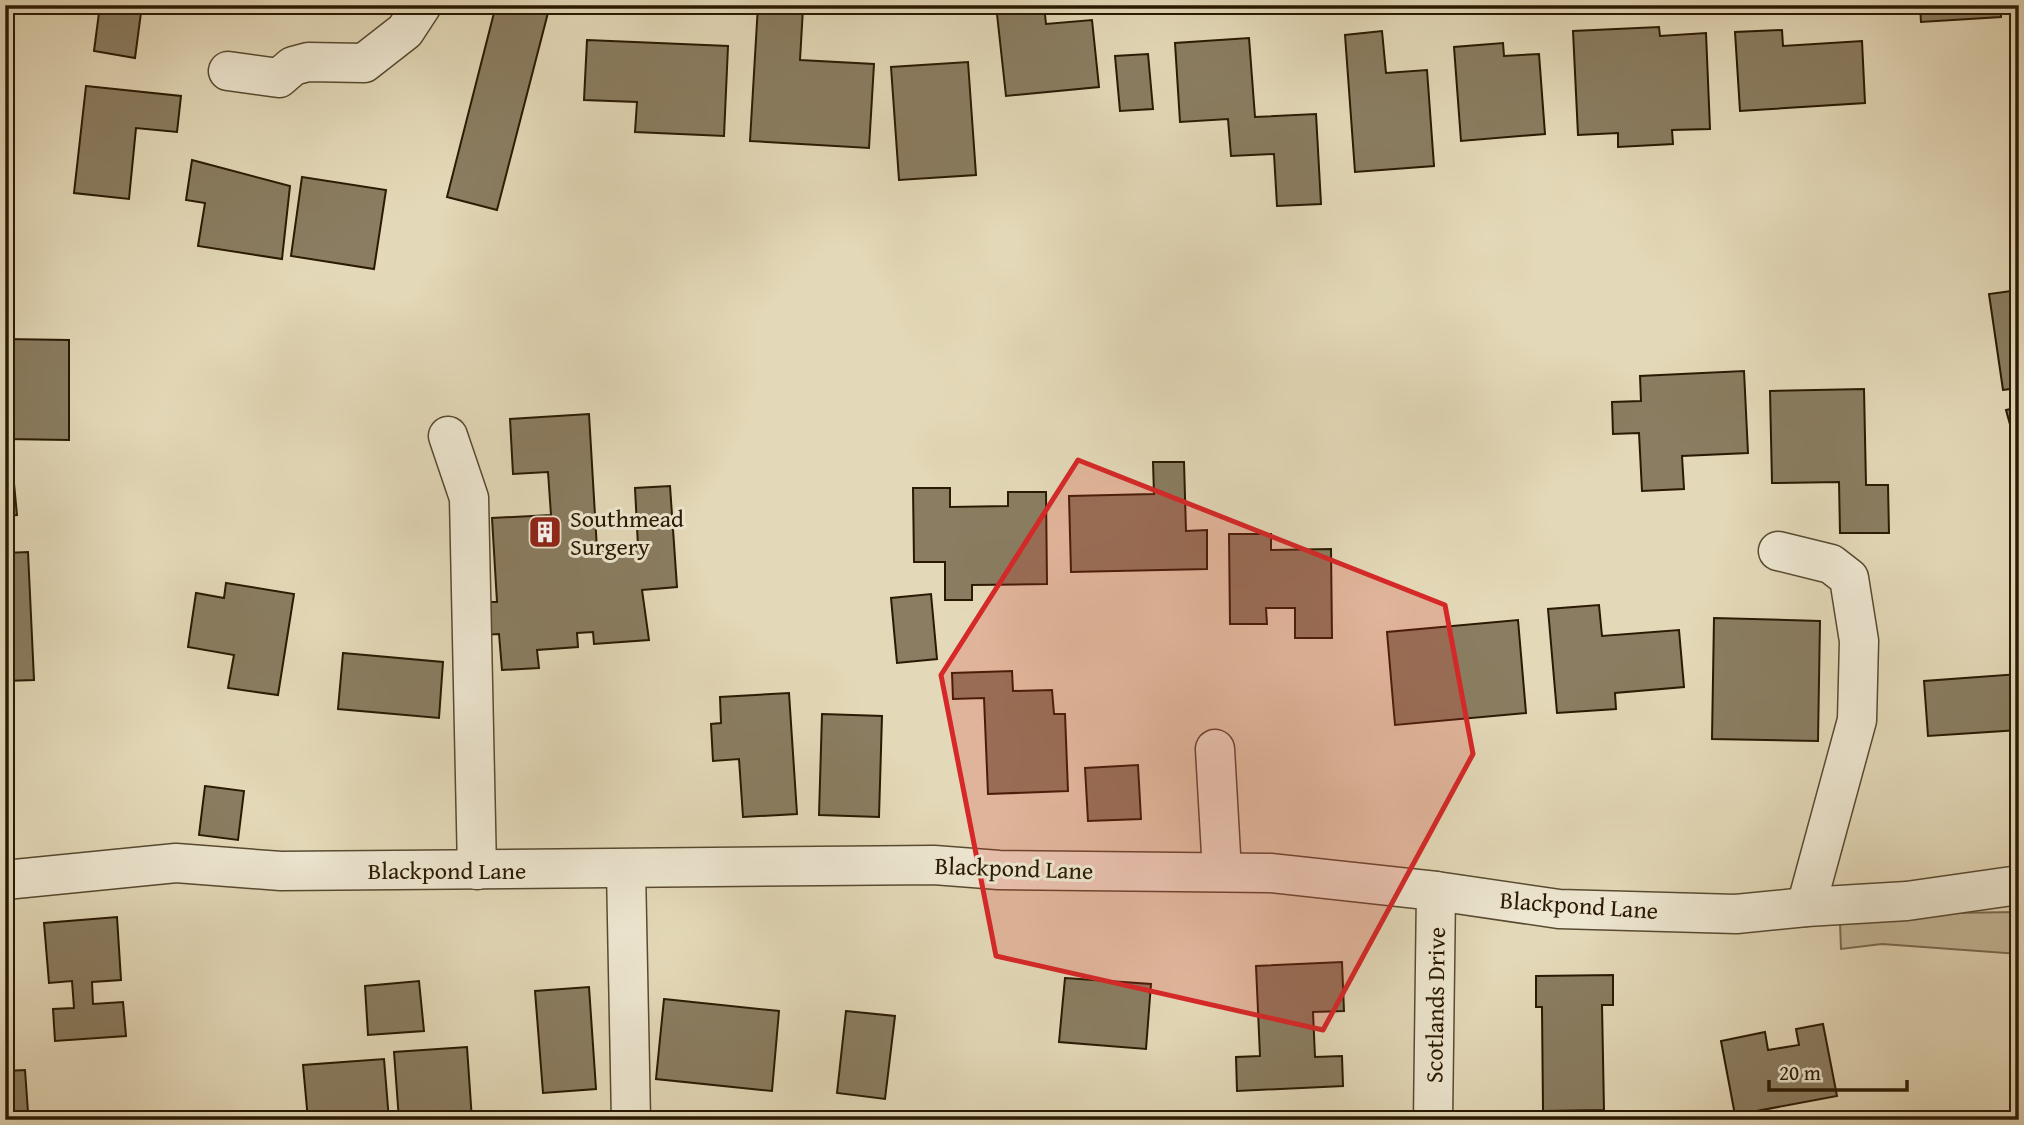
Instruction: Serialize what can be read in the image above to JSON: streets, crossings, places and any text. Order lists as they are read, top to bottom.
{
  "streets": {
    "street": ["Blackpond Lane", "Scotlands Drive"]
  },
  "crossings": [
    ["Blackpond Lane", "Scotlands Drive"]
  ],
  "places": {
    "building": ["Southmead Surgery"]
  },
  "scale_bar": "20 m"
}
